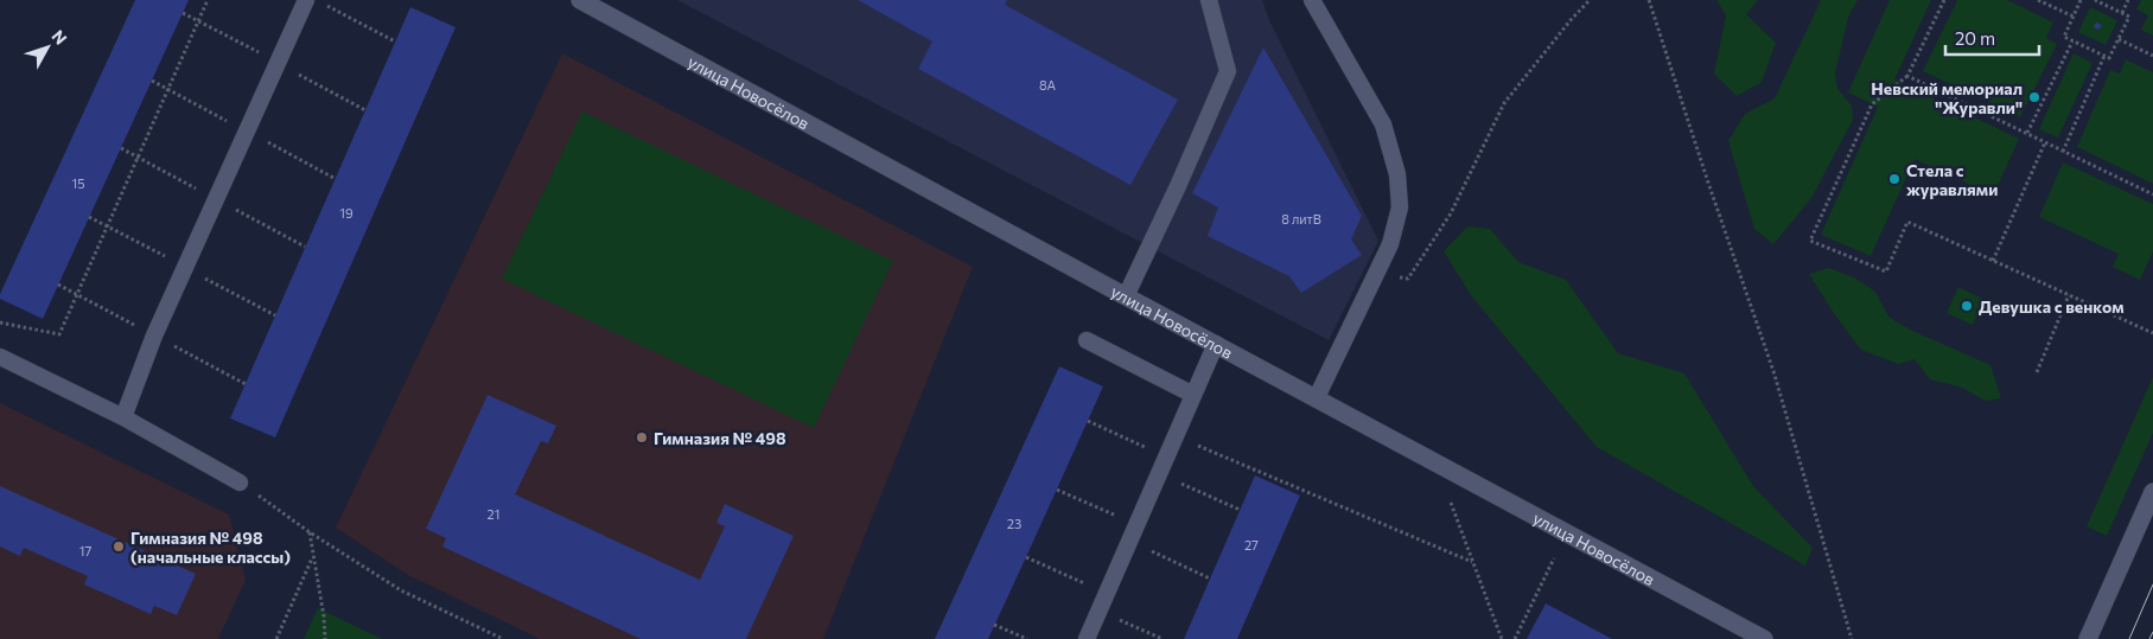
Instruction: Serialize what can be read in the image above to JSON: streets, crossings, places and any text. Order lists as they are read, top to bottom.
{
  "streets": {
    "street": ["улица Новосёлов"]
  },
  "places": [
    "Невский мемориал \"Журавли\"",
    "Стела с журавлями",
    "Девушка с венком",
    "Гимназия № 498",
    "Гимназия № 498 (начальные классы)"
  ],
  "house_numbers": [
    "8А",
    "15",
    "19",
    "8 литВ",
    "21",
    "23",
    "27",
    "17"
  ],
  "scale_bar": "20 m",
  "north": "top right"
}
